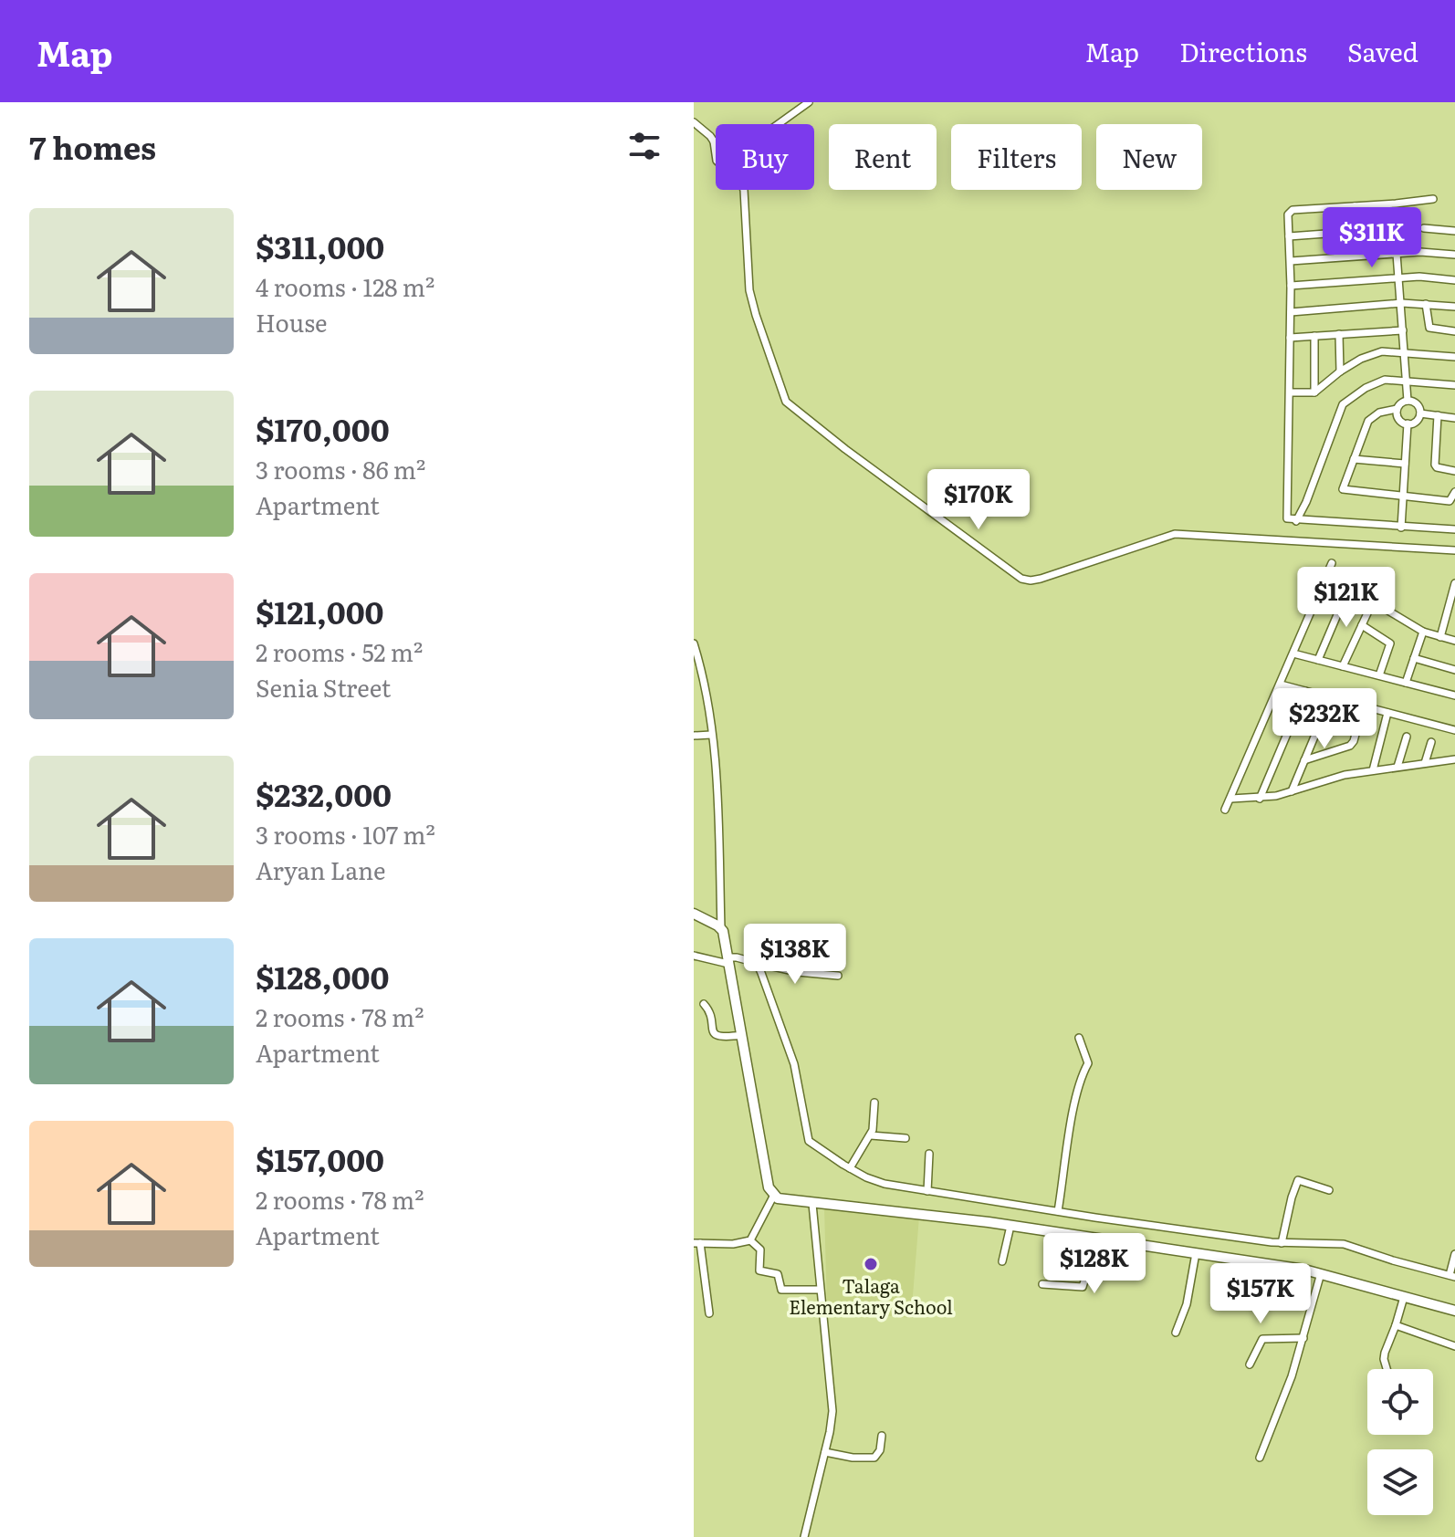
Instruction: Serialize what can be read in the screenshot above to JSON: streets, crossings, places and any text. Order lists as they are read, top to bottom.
{
  "places": ["Talaga Elementary School"],
  "page": {
    "header": "Map",
    "nav": ["Map", "Directions", "Saved"],
    "heading": "7 homes",
    "chip": [
      "Buy",
      "Rent",
      "Filters",
      "New"
    ],
    "list": [
      {
        "name": "$311,000",
        "note": "4 rooms · 128 m² · House"
      },
      {
        "name": "$170,000",
        "note": "3 rooms · 86 m² · Apartment"
      },
      {
        "name": "$121,000",
        "note": "2 rooms · 52 m² · Senia Street"
      },
      {
        "name": "$232,000",
        "note": "3 rooms · 107 m² · Aryan Lane"
      },
      {
        "name": "$128,000",
        "note": "2 rooms · 78 m² · Apartment"
      },
      {
        "name": "$157,000",
        "note": "2 rooms · 78 m² · Apartment"
      }
    ],
    "price": [
      "$311K",
      "$170K",
      "$121K",
      "$232K",
      "$138K",
      "$128K",
      "$157K"
    ]
  }
}
